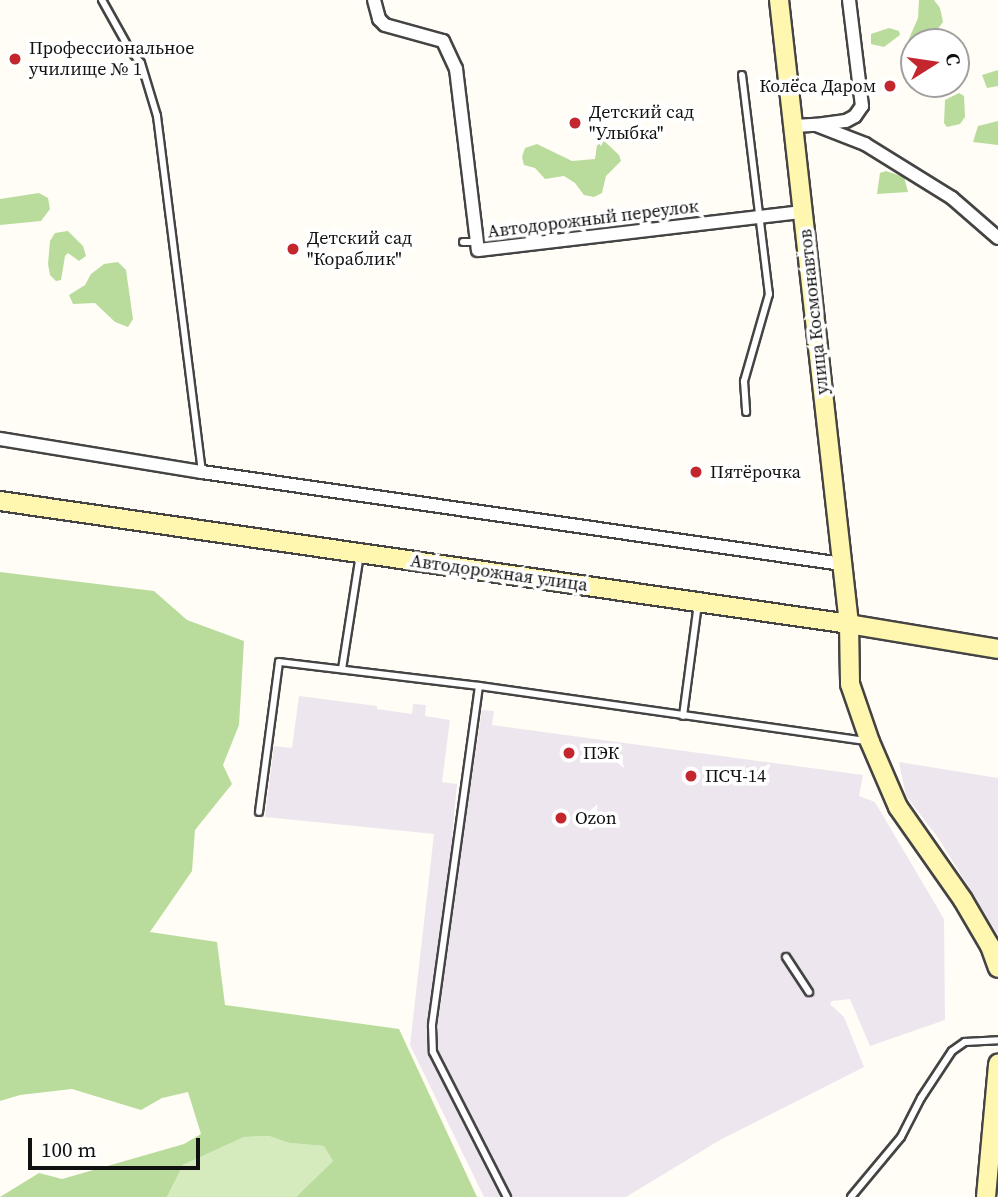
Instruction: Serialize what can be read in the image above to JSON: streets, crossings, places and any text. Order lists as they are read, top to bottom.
{
  "streets": {
    "main road": ["улица Космонавтов", "Автодорожная улица"],
    "street": ["Автодорожный переулок"]
  },
  "crossings": [
    ["Автодорожный переулок", "улица Космонавтов"],
    ["улица Космонавтов", "Автодорожная улица"]
  ],
  "places": [
    "Профессиональное училище № 1",
    "Колёса Даром",
    "Детский сад \"Улыбка\"",
    "Детский сад \"Кораблик\"",
    "Пятёрочка",
    "ПЭК",
    "ПСЧ-14",
    "Ozon"
  ],
  "scale_bar": "100 m",
  "north": "right"
}
